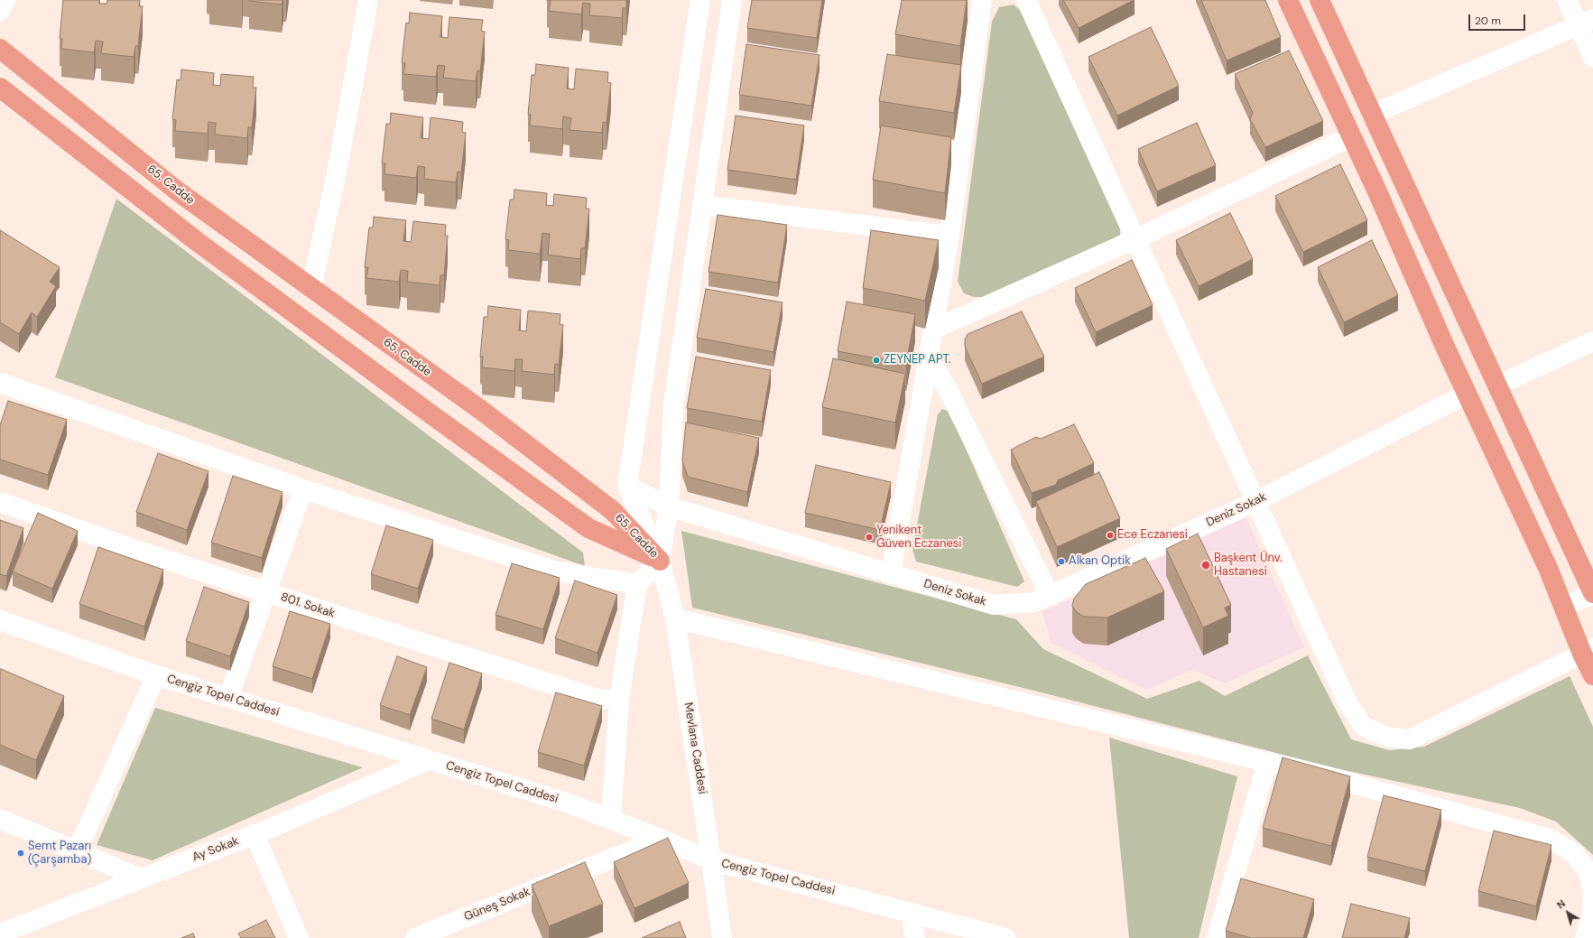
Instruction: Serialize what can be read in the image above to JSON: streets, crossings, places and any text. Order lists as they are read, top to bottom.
{
  "streets": {
    "main road": ["65. Cadde"],
    "street": [
      "Deniz Sokak",
      "801. Sokak",
      "Cengiz Topel Caddesi",
      "Mevlana Caddesi",
      "Ay Sokak",
      "Güneş Sokak"
    ]
  },
  "crossings": [
    ["65. Cadde", "Mevlana Caddesi"],
    ["Cengiz Topel Caddesi", "Mevlana Caddesi"],
    ["Cengiz Topel Caddesi", "Ay Sokak"],
    ["Cengiz Topel Caddesi", "Güneş Sokak"]
  ],
  "places": [
    "ZEYNEP APT.",
    "Ece Eczanesi",
    "Yenikent Güven Eczanesi",
    "Alkan Optik",
    "Başkent Ünv. Hastanesi",
    "Semt Pazarı (Çarşamba)"
  ],
  "scale_bar": "20 m",
  "north": "top left"
}
